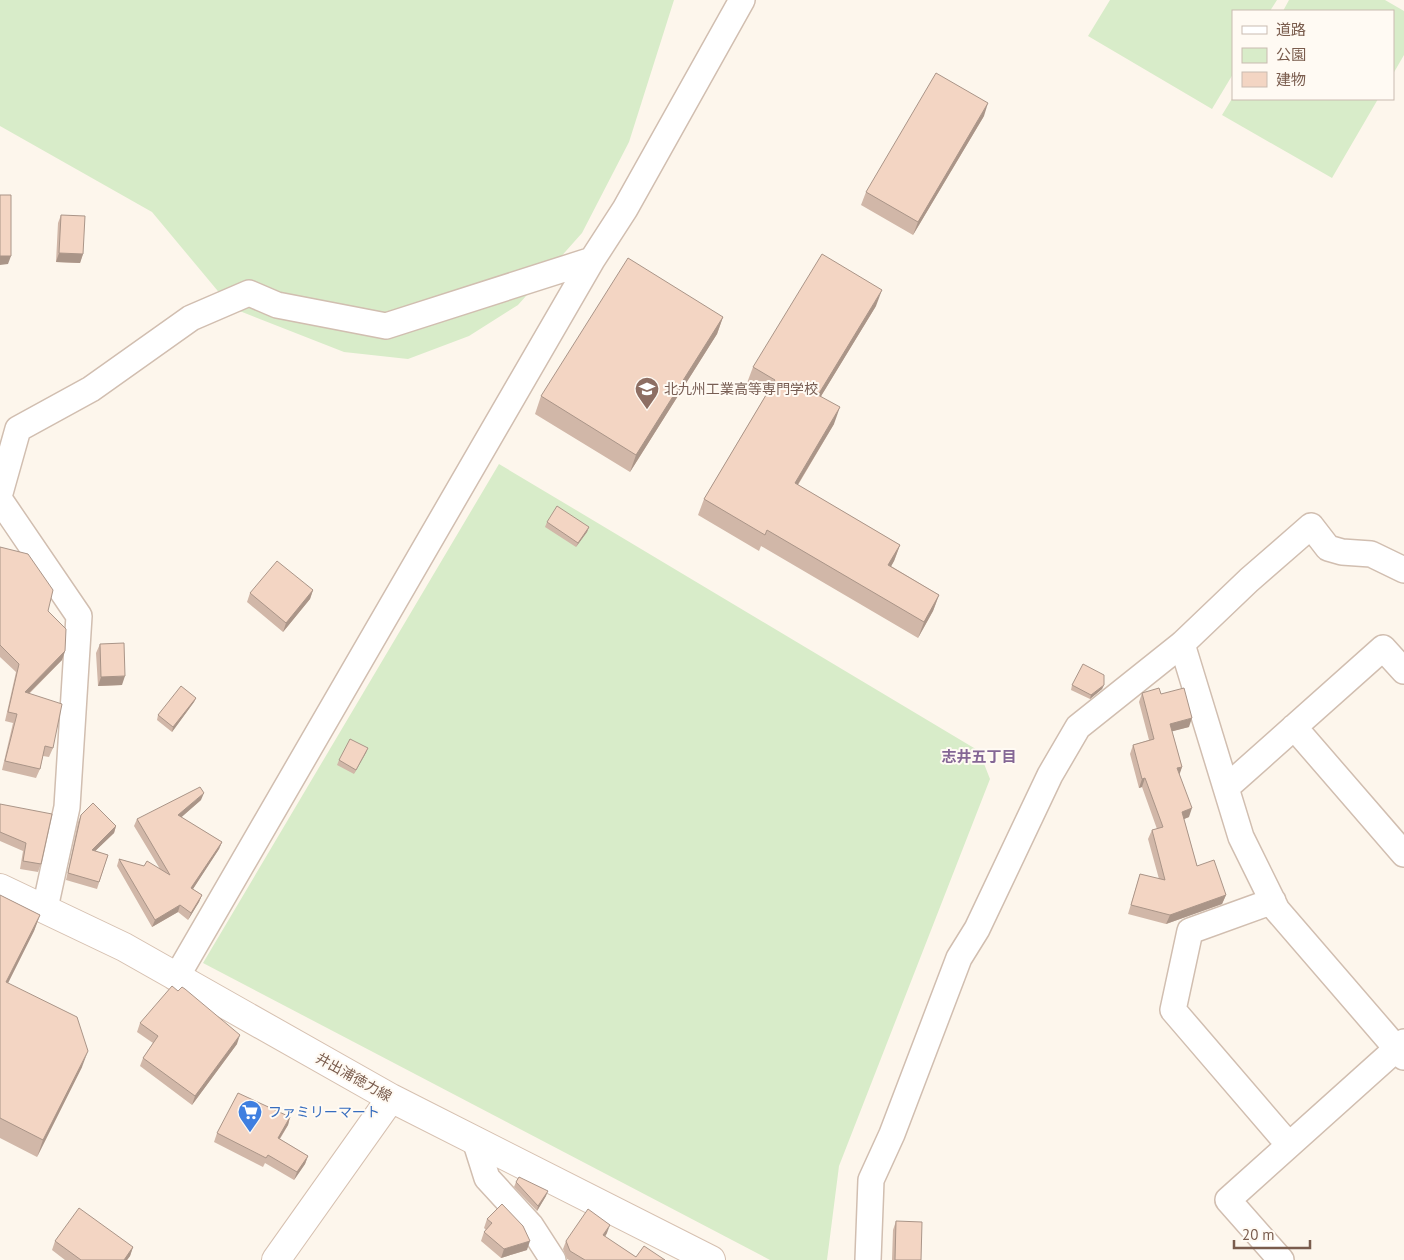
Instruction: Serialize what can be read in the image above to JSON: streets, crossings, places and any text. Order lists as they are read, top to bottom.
{
  "streets": {
    "main road": ["井出浦徳力線"]
  },
  "districts": ["志井五丁目"],
  "places": {
    "school or university": ["北九州工業高等専門学校"],
    "supermarket": ["ファミリーマート"]
  },
  "legend": ["道路", "公園", "建物"],
  "scale_bar": "20 m"
}
